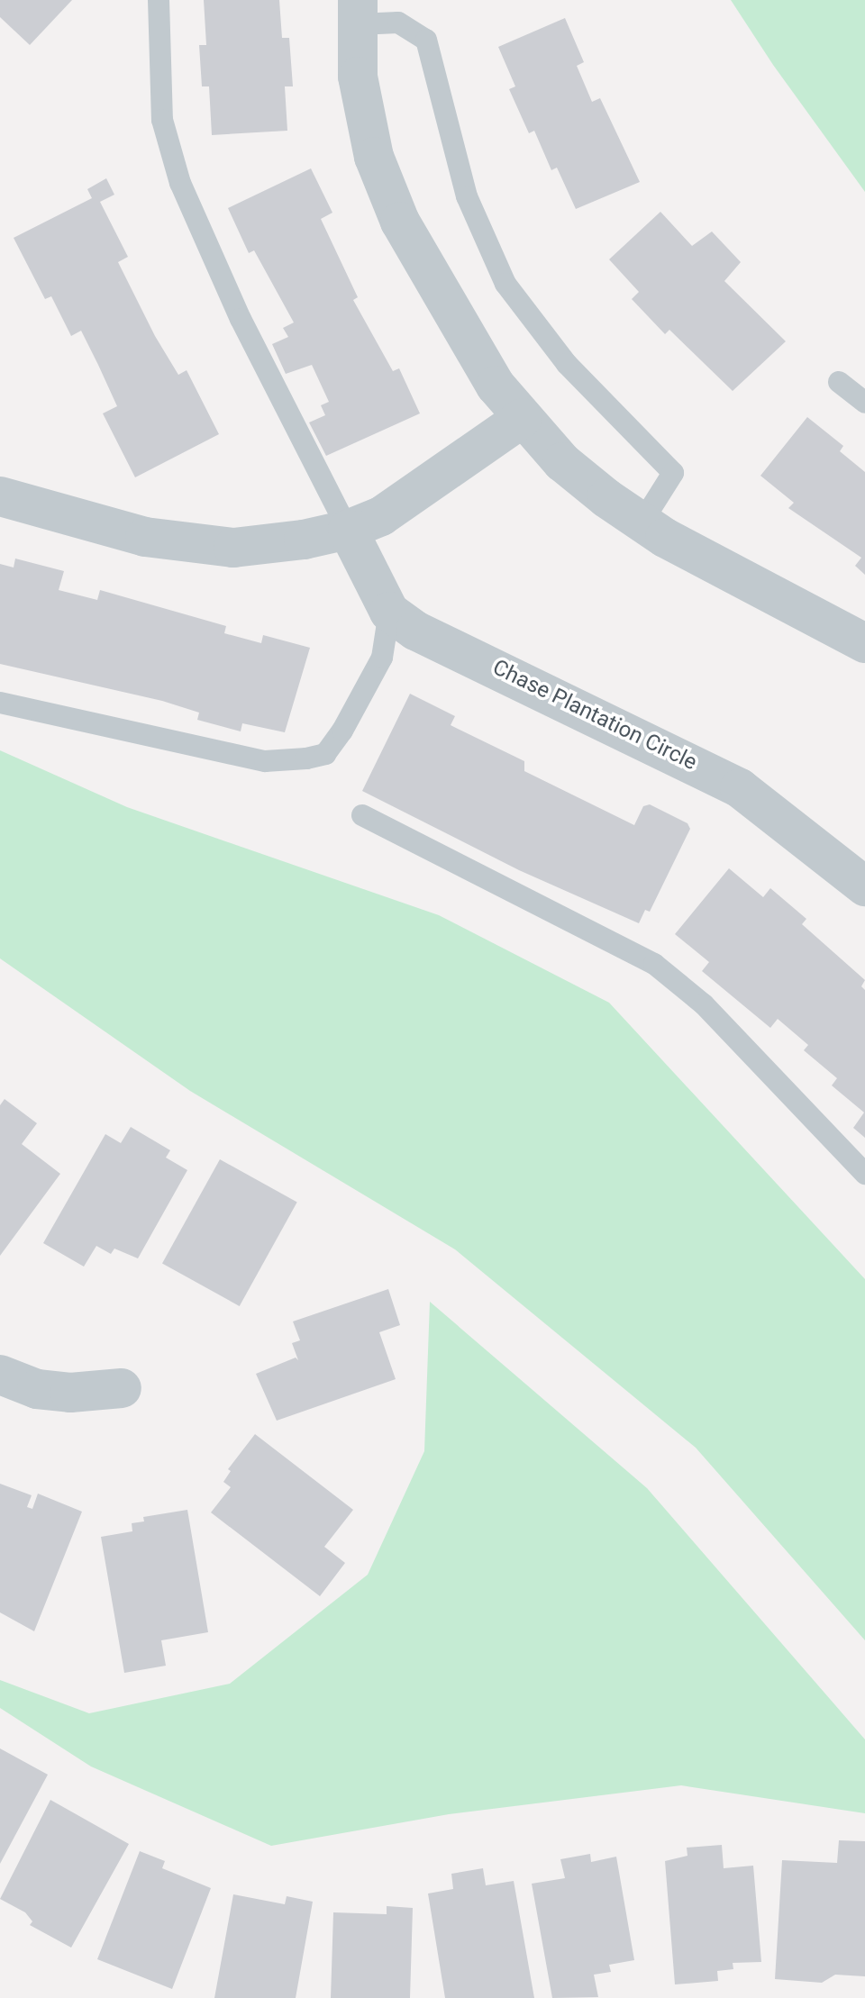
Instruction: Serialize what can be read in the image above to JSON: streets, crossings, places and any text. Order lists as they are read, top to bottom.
{
  "streets": {
    "street": ["Chase Plantation Circle"]
  }
}
